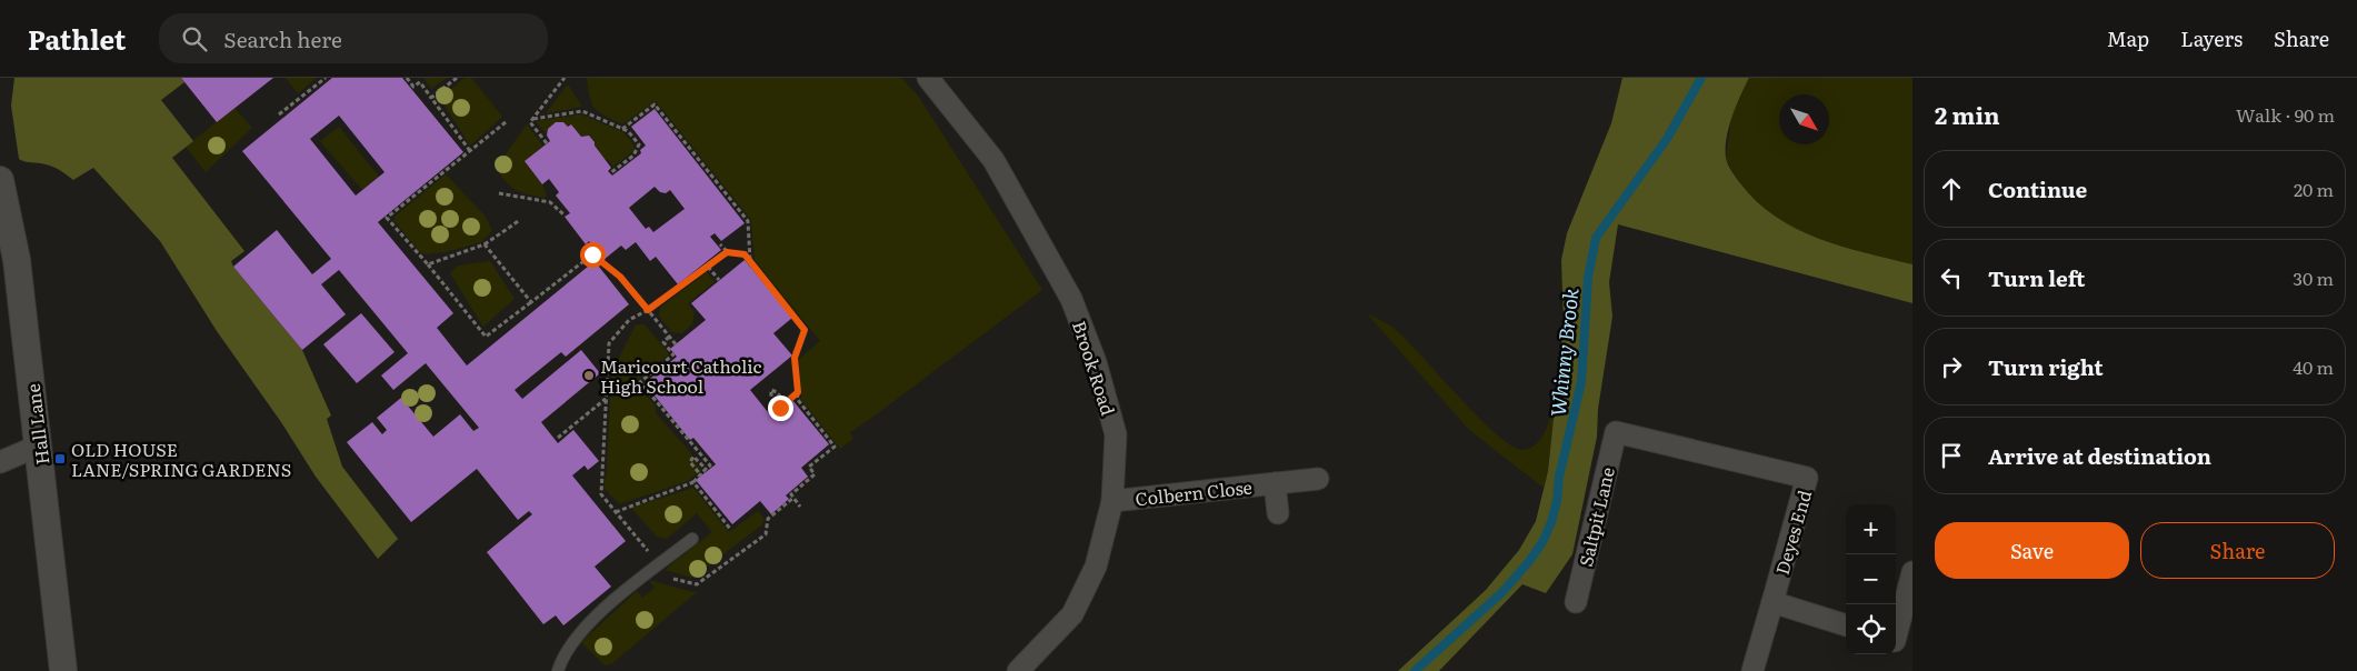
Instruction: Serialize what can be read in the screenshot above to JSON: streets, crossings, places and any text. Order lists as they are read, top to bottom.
{
  "streets": {
    "street": [
      "Brook Road",
      "Hall Lane",
      "Colbern Close",
      "Saltpit Lane",
      "Deyes End"
    ]
  },
  "crossings": [
    ["Brook Road", "Colbern Close"],
    ["Saltpit Lane", "Deyes End"]
  ],
  "water": ["Whinny Brook"],
  "places": {
    "other": ["Maricourt Catholic High School"],
    "transit": ["OLD HOUSE LANE/SPRING GARDENS"]
  },
  "north": "bottom right",
  "page": {
    "header": "Pathlet",
    "search": "Search here",
    "nav": ["Map", "Layers", "Share"],
    "heading": ["2 min", "Walk · 90 m"],
    "list": [
      ["Continue", "20 m"],
      ["Turn left", "30 m"],
      ["Turn right", "40 m"],
      "Arrive at destination"
    ],
    "map_buttons": ["+", "−"],
    "buttons": ["Save", "Share"]
  }
}
